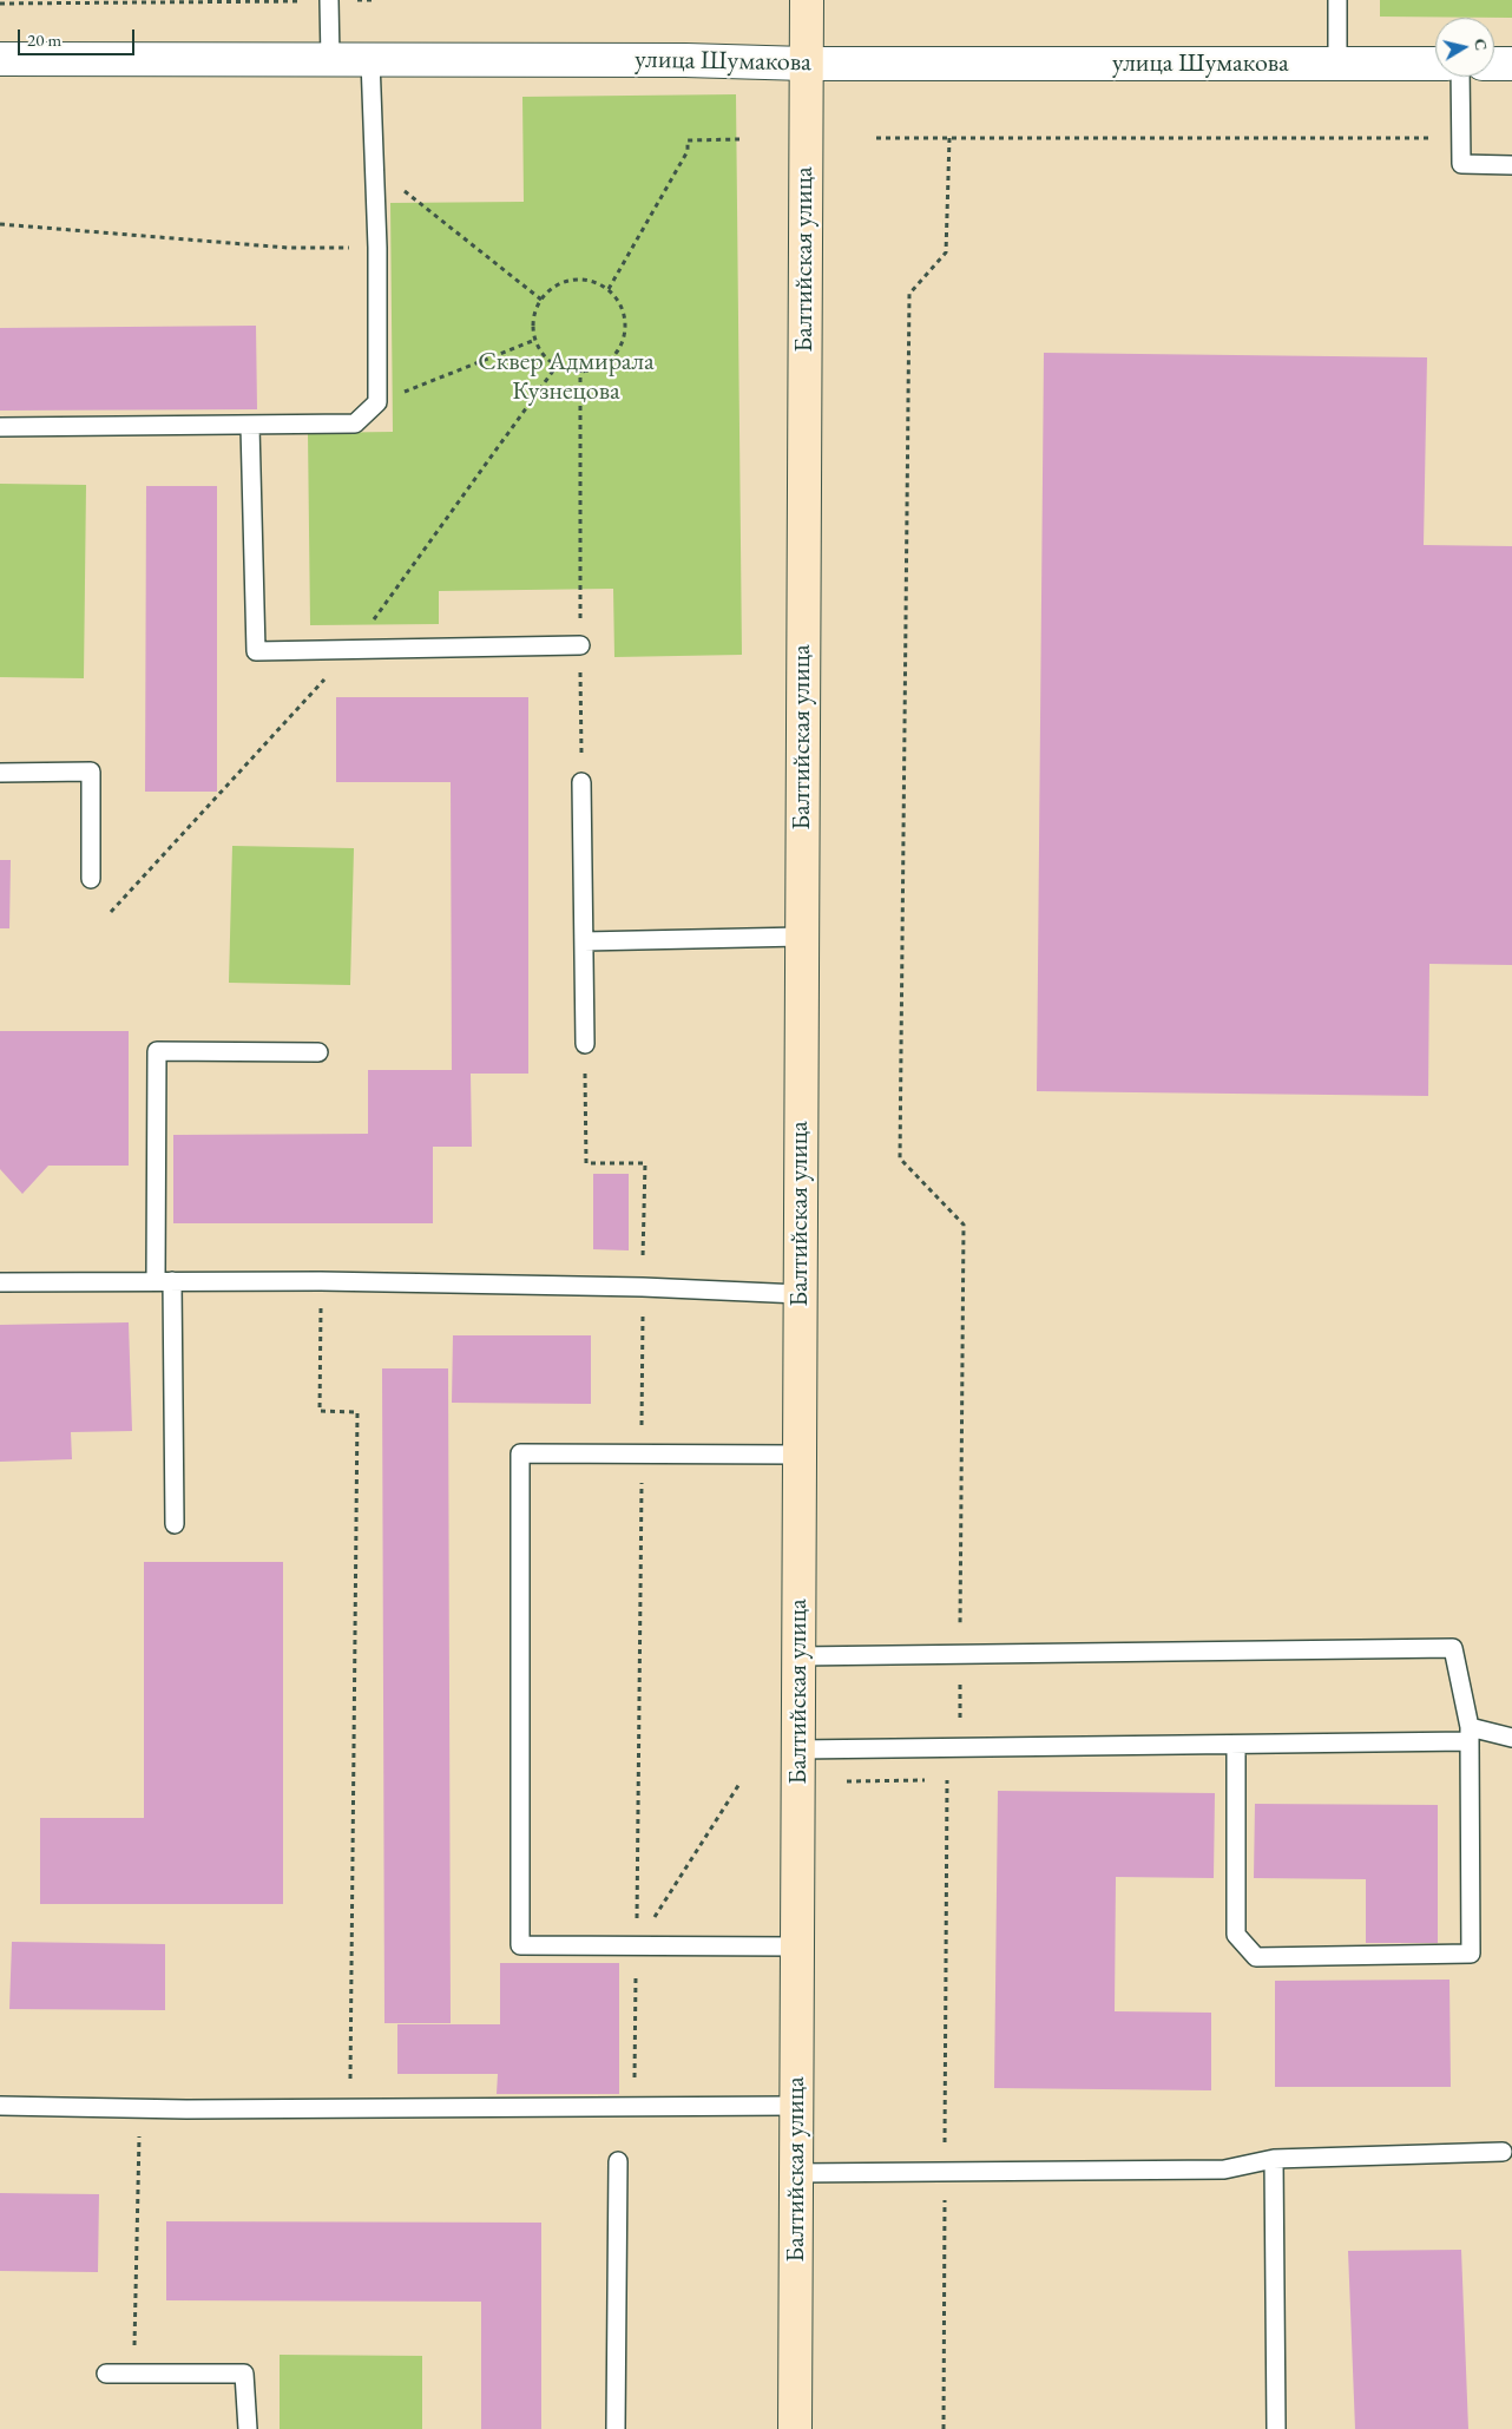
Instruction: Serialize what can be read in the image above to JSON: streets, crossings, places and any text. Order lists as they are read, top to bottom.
{
  "streets": {
    "main road": ["Балтийская улица"],
    "street": ["улица Шумакова"]
  },
  "crossings": [
    ["улица Шумакова", "Балтийская улица"]
  ],
  "parks": ["Сквер Адмирала Кузнецова"],
  "scale_bar": "20 m",
  "north": "right"
}
